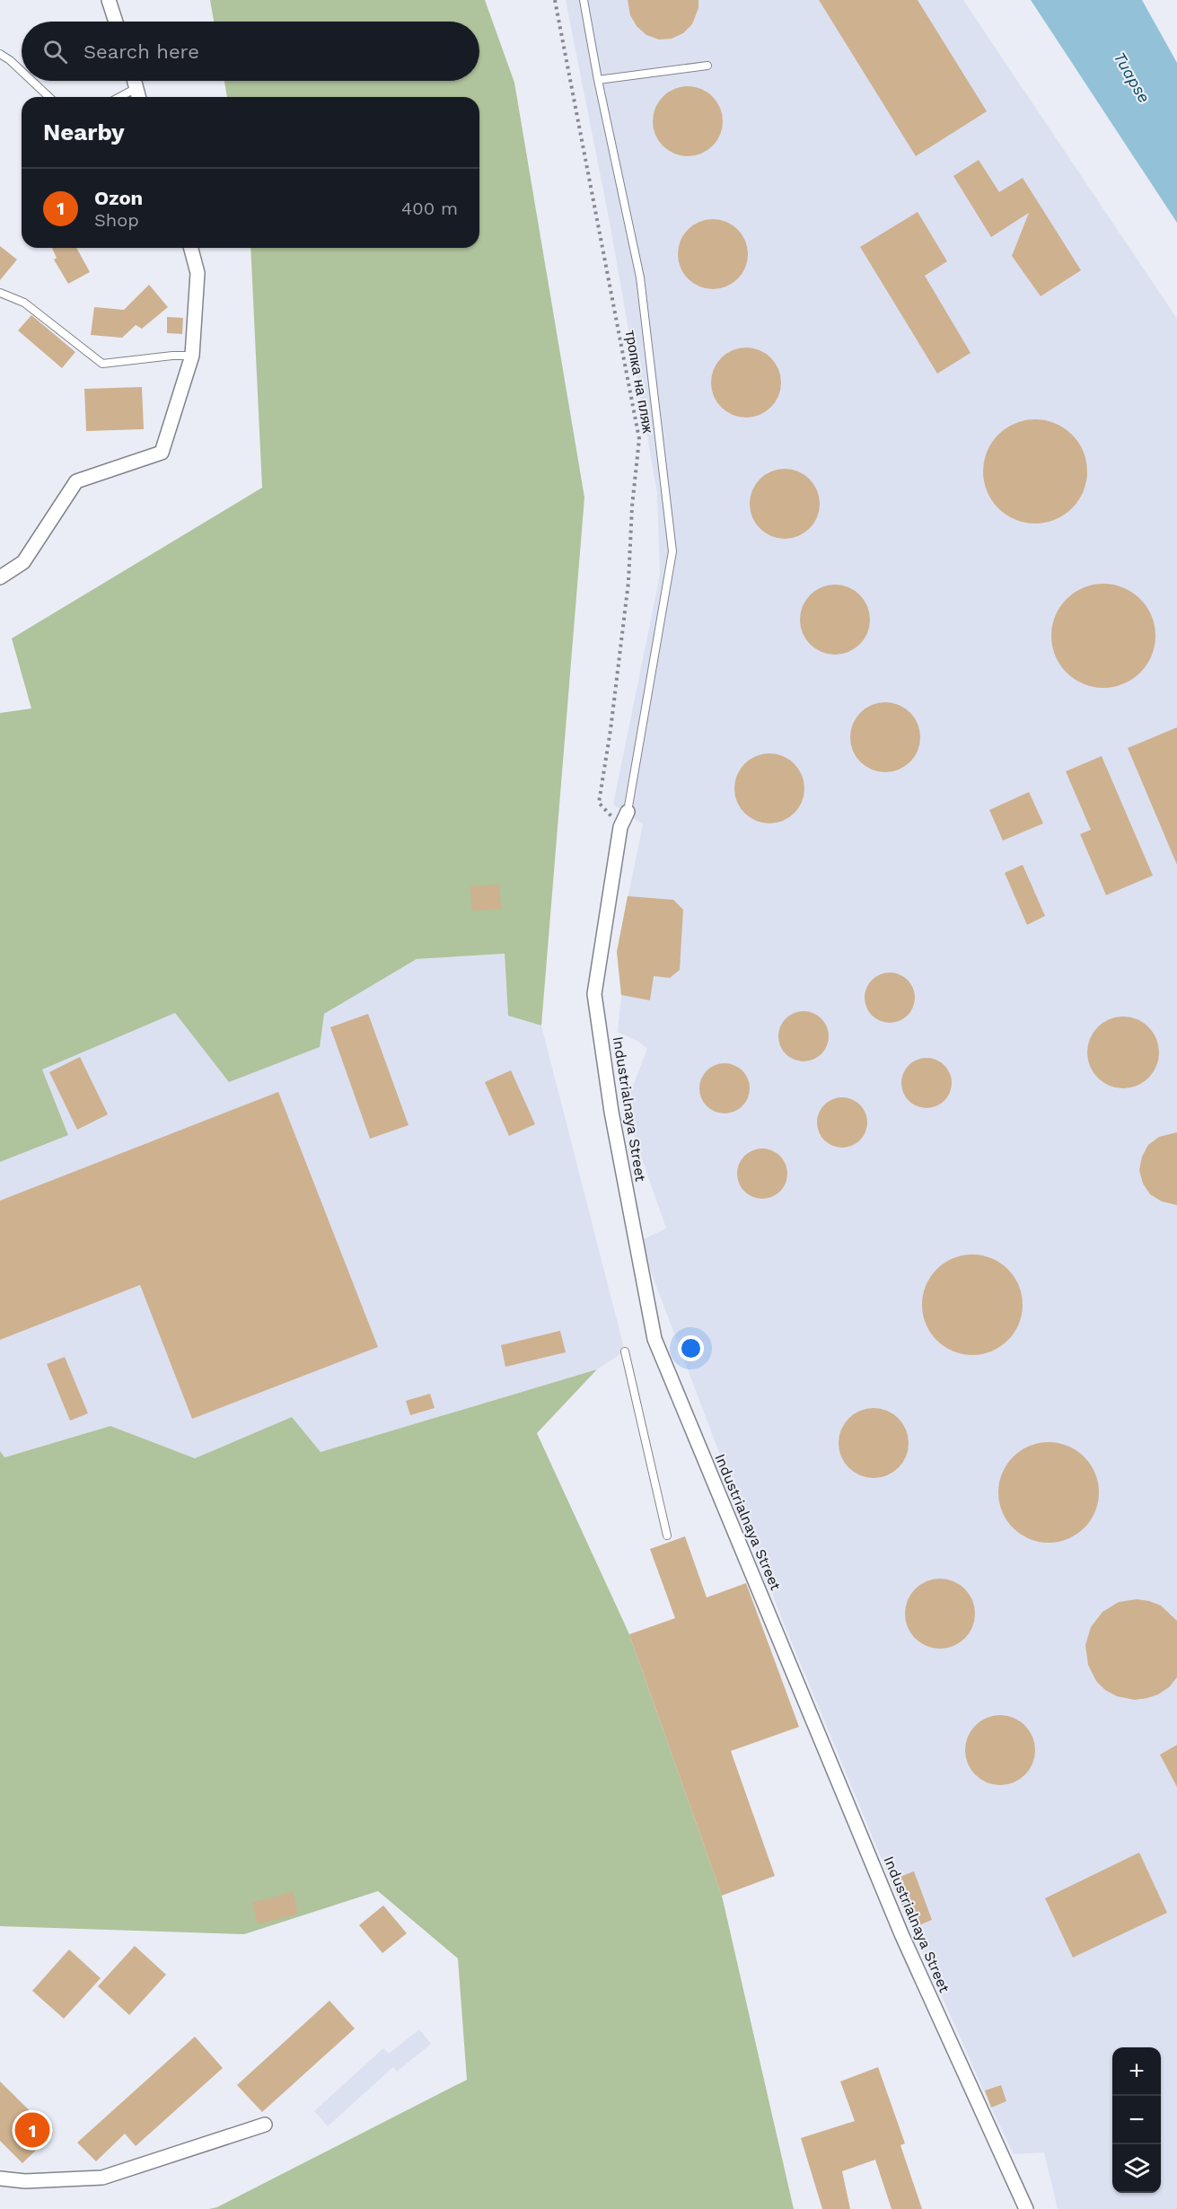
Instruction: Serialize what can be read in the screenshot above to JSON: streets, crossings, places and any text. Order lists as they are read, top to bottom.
{
  "streets": {
    "street": ["Industrialnaya Street"],
    "path": ["тропка на пляж"]
  },
  "crossings": [
    ["тропка на пляж", "Industrialnaya Street"]
  ],
  "water": ["Tuapse"],
  "page": {
    "search": "Search here",
    "heading": "Nearby",
    "list": [
      {
        "mark": "1",
        "name": "Ozon",
        "note": "Shop",
        "value": "400 m"
      }
    ],
    "map_buttons": ["+", "−"],
    "pins": "1"
  }
}
